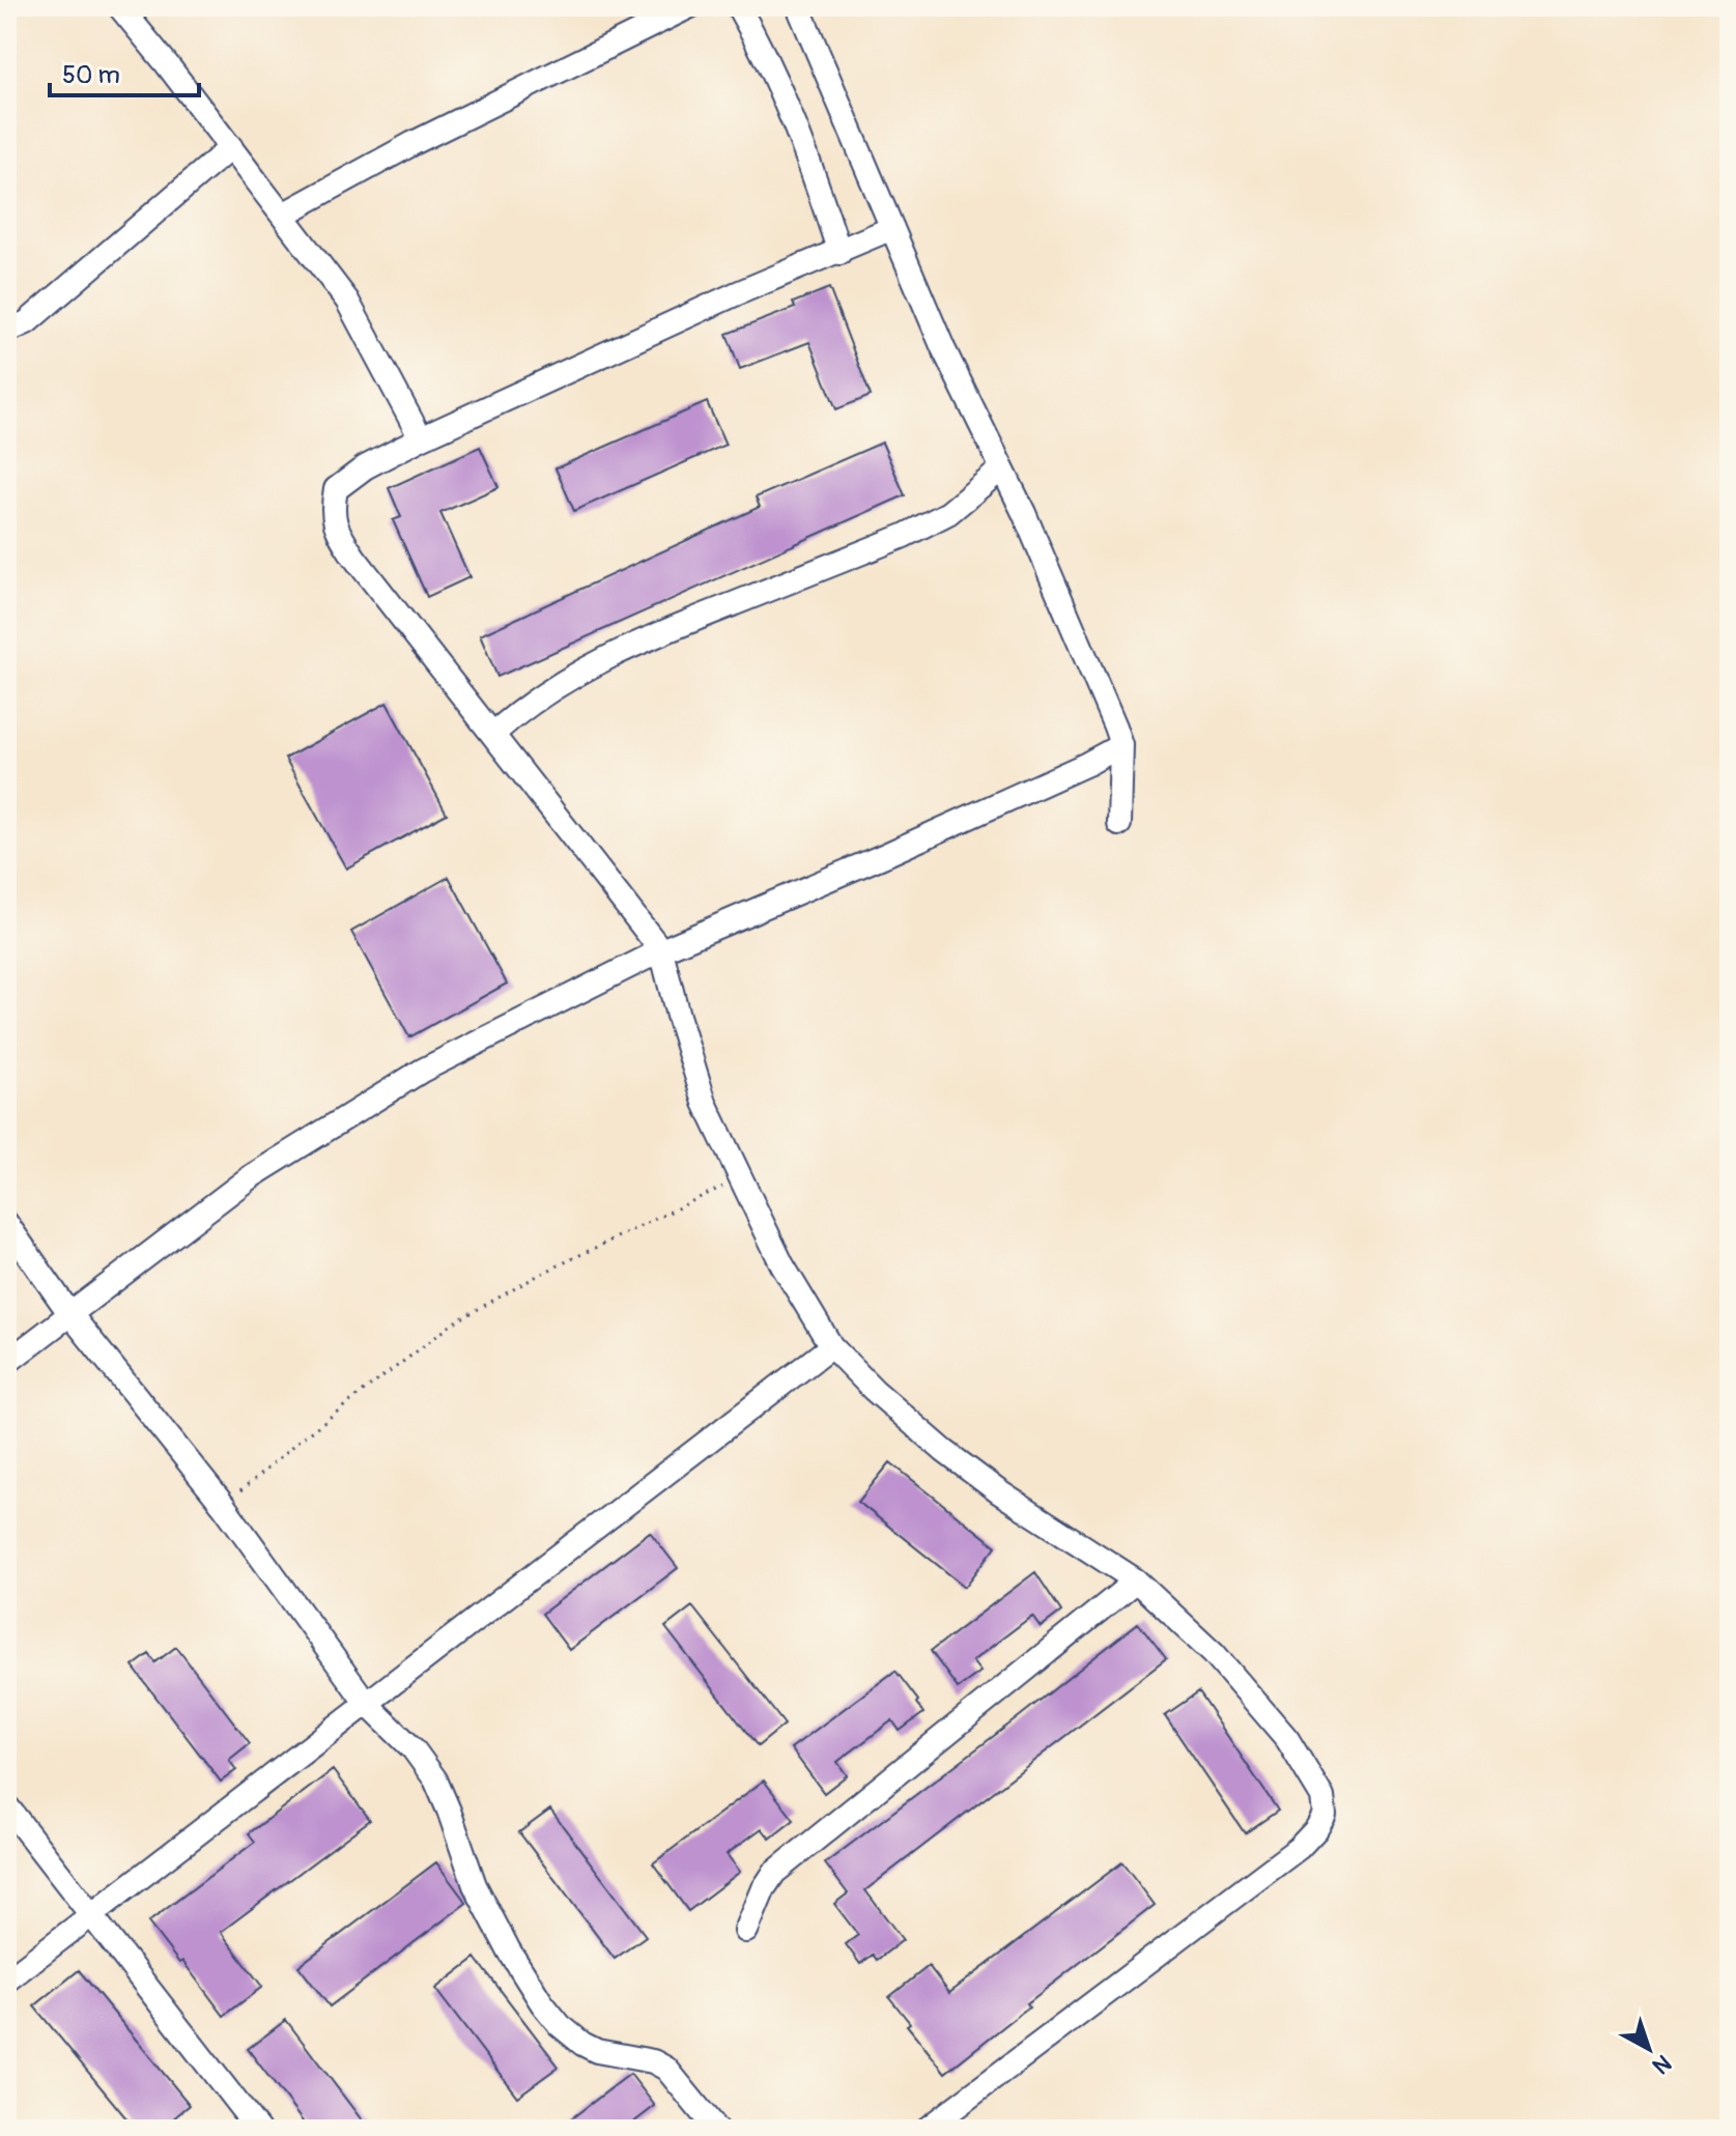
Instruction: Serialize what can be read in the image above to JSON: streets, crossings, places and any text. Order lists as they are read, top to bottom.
{
  "scale_bar": "50 m",
  "north": "bottom right"
}
